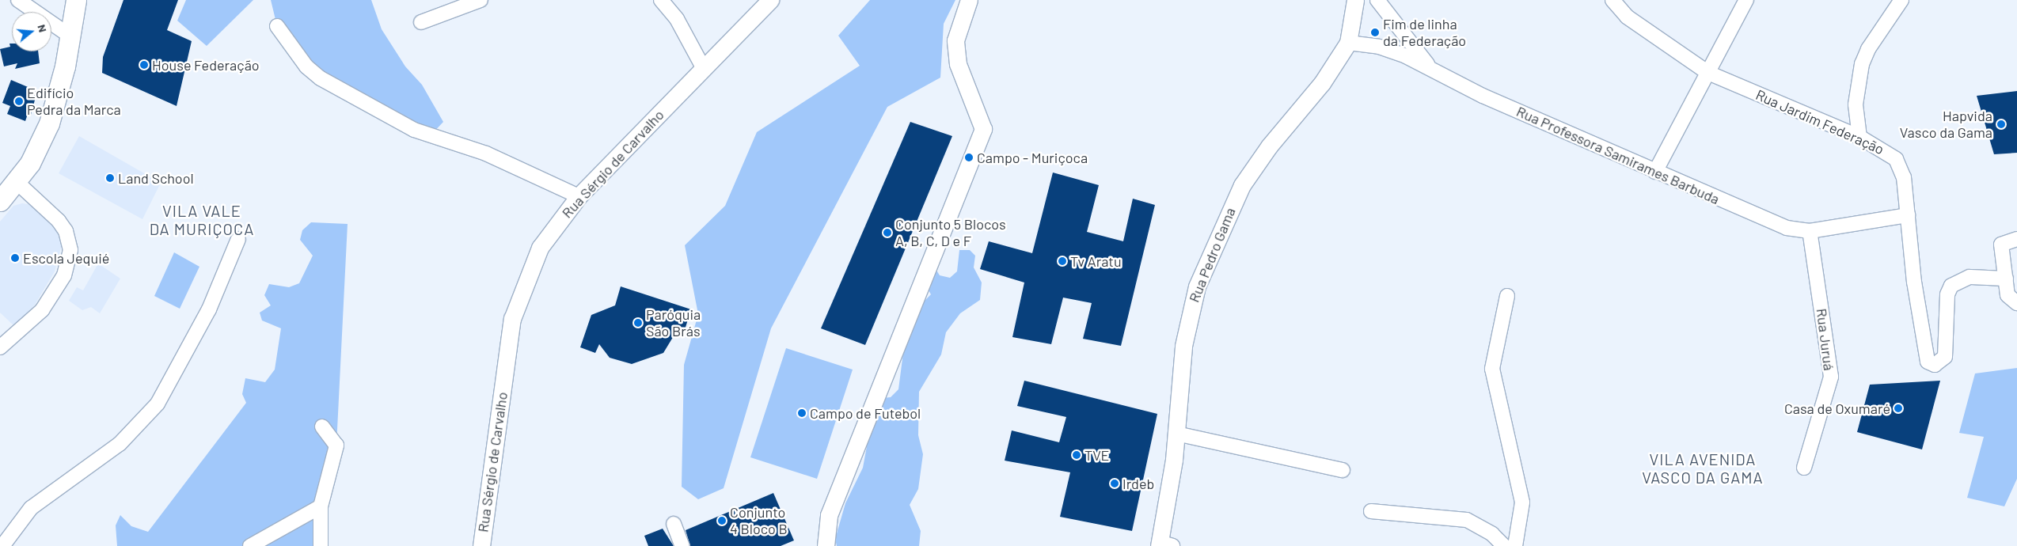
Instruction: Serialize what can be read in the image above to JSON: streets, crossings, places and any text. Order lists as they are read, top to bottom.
{
  "streets": {
    "street": [
      "Rua Jardim Federação",
      "Rua Professora Samirames Barbuda",
      "Rua Sérgio de Carvalho",
      "Rua Pedro Gama",
      "Rua Juruá"
    ]
  },
  "crossings": [
    ["Rua Professora Samirames Barbuda", "Rua Pedro Gama"],
    ["Rua Professora Samirames Barbuda", "Rua Juruá"]
  ],
  "districts": ["VILA VALE DA MURIÇOCA", "VILA AVENIDA VASCO DA GAMA"],
  "places": [
    "Fim de linha da Federação",
    "House Federação",
    "Edifício Pedra da Marca",
    "Hapvida Vasco da Gama",
    "Campo - Muriçoca",
    "Land School",
    "Conjunto 5 Blocos A, B, C, D e F",
    "Escola Jequié",
    "Tv Aratu",
    "Paróquia São Brás",
    "Casa de Oxumaré",
    "Campo de Futebol",
    "TVE",
    "Irdeb",
    "Conjunto 4 Bloco B"
  ],
  "north": "right"
}
